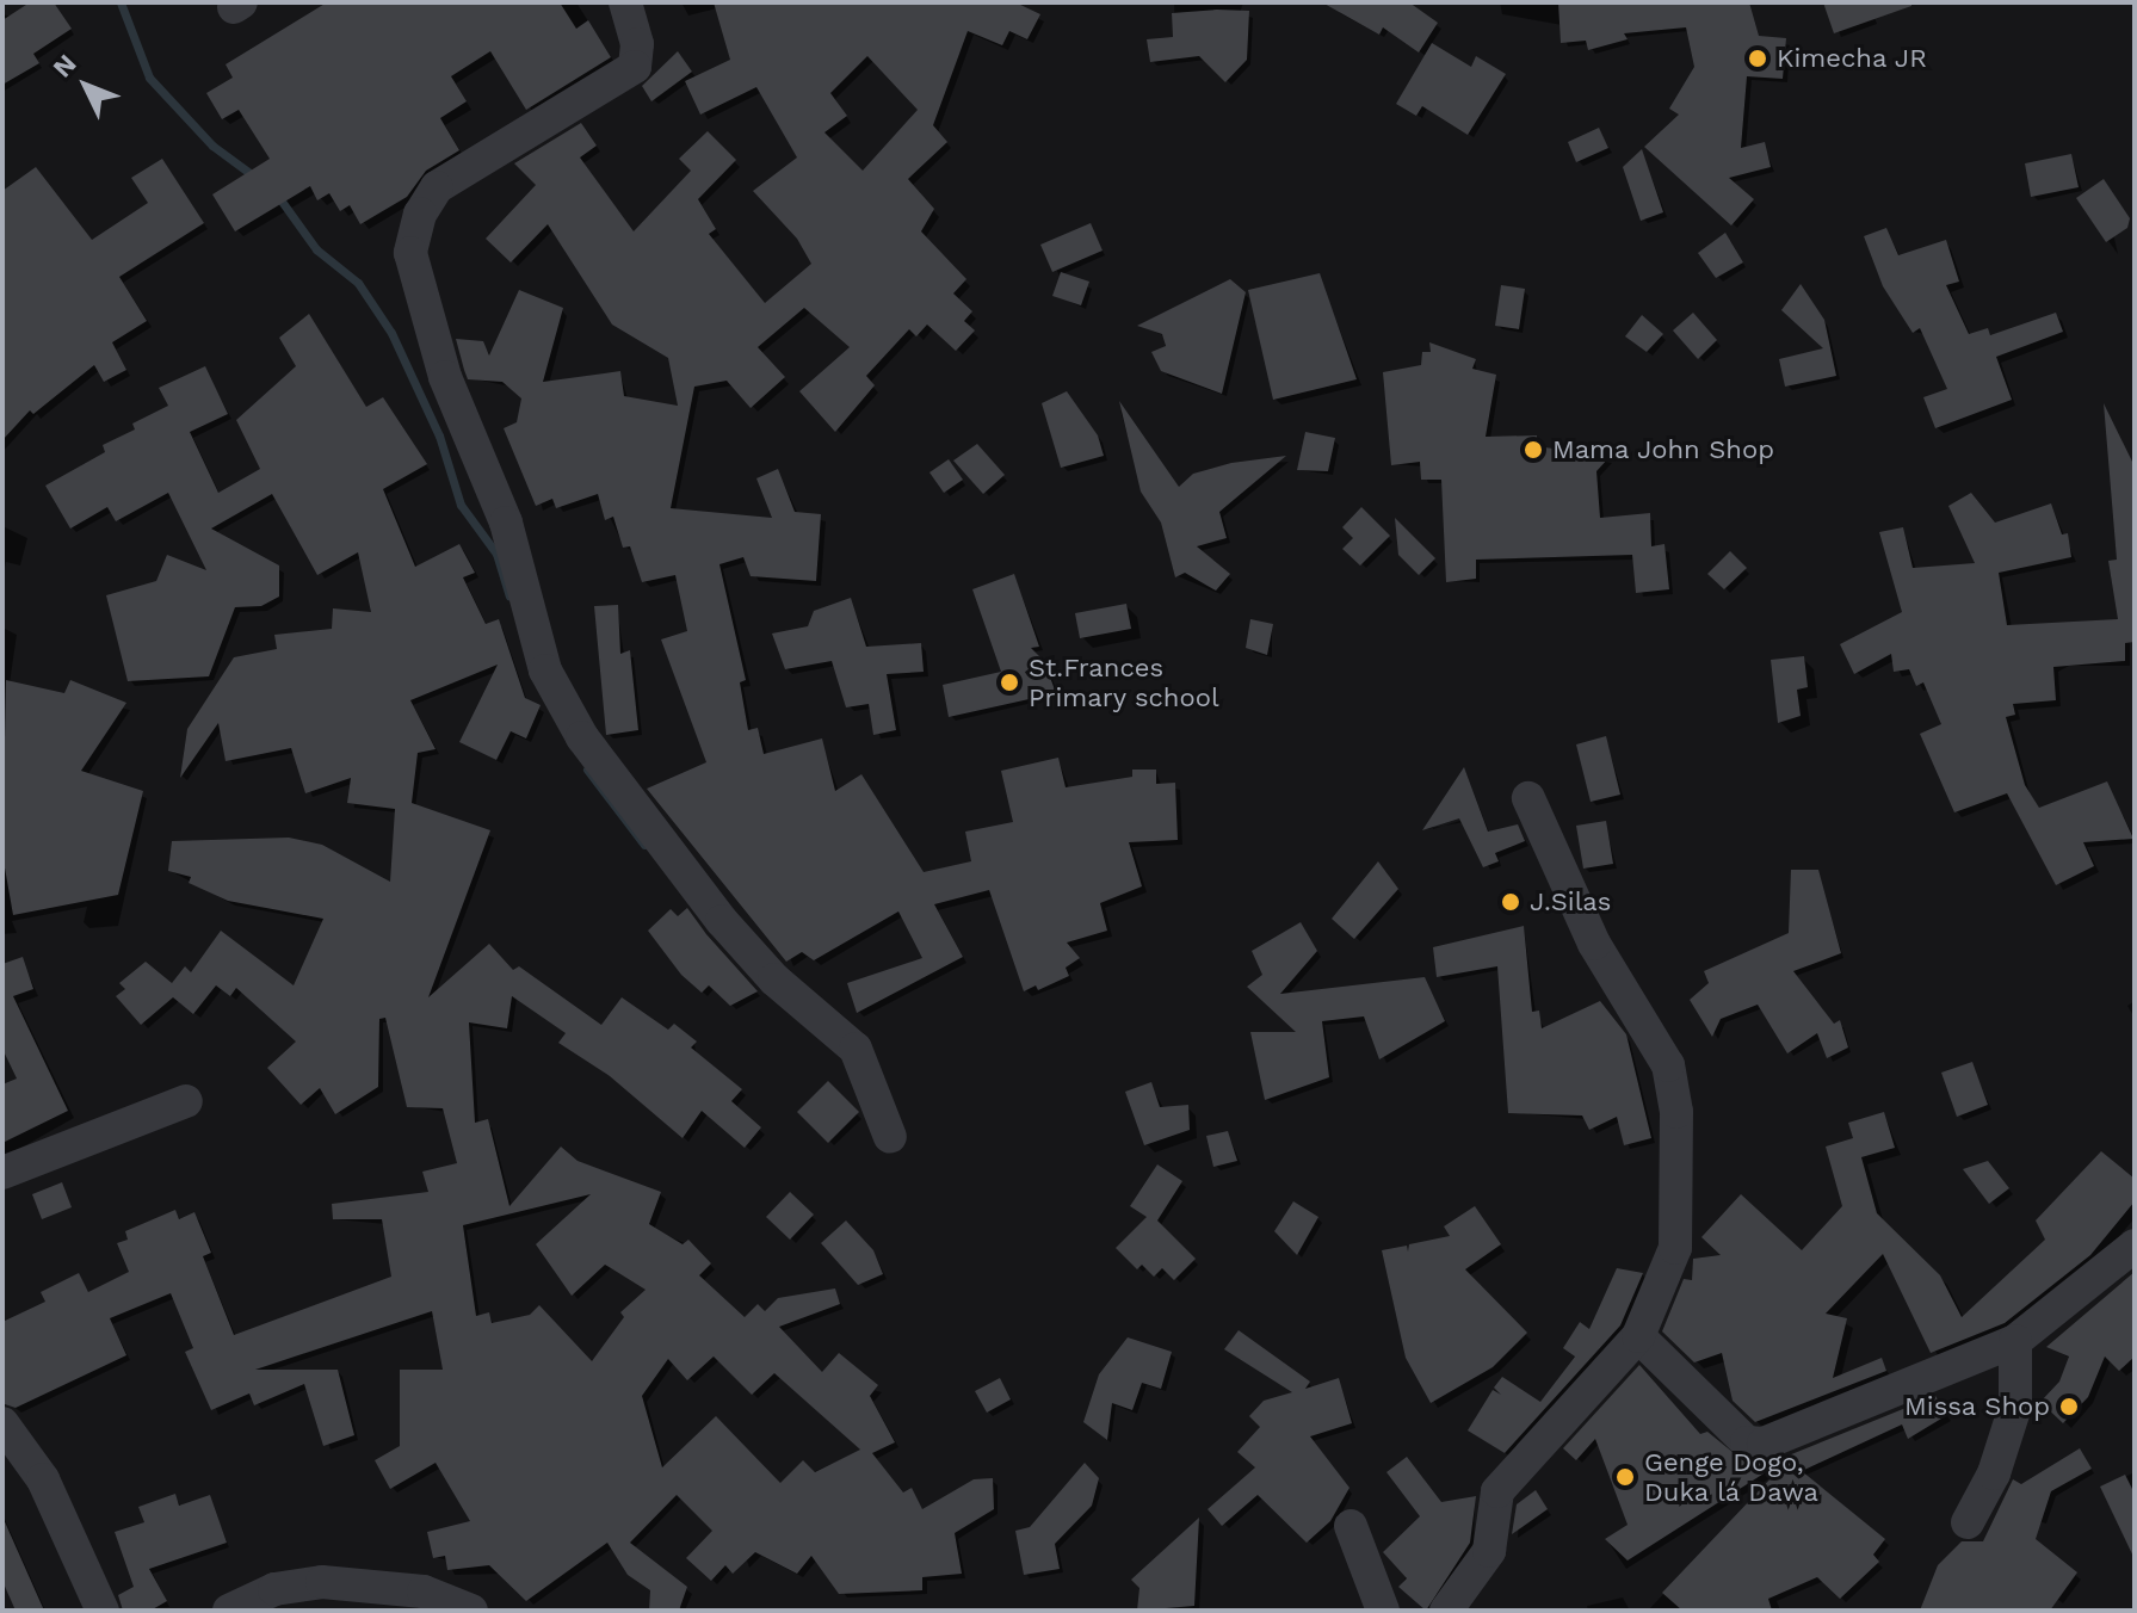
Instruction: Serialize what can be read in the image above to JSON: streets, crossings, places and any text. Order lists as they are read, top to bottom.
{
  "places": [
    "Kimecha JR",
    "Mama John Shop",
    "St.Frances Primary school",
    "J.Silas",
    "Missa Shop",
    "Genge Dogo, Duka lá Dawa"
  ],
  "north": "top left"
}
